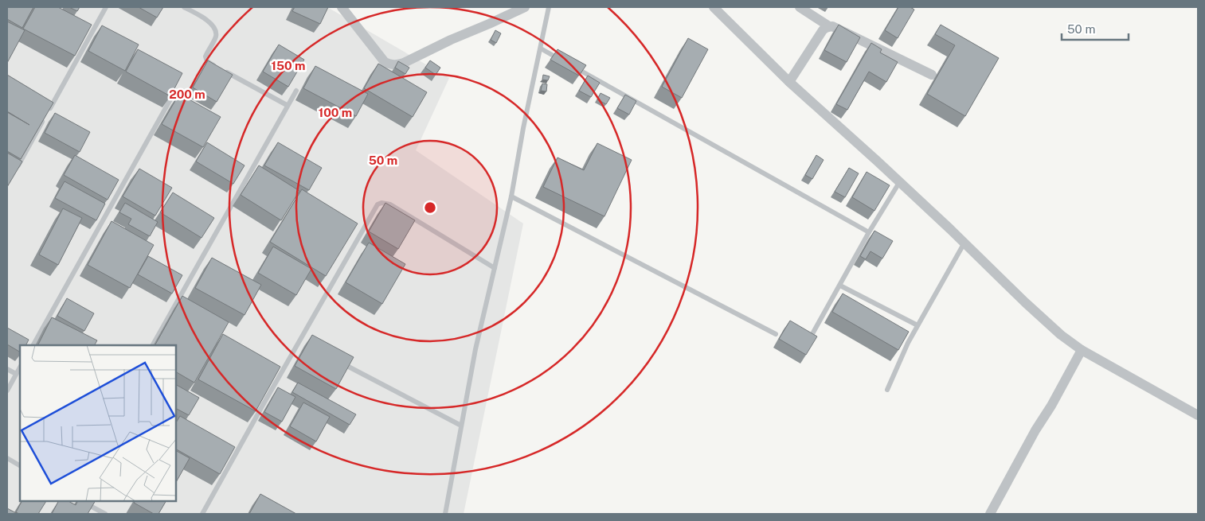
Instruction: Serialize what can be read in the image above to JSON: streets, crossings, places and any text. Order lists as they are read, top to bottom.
{
  "scale_bar": "50 m",
  "rings": [
    "150 m",
    "200 m",
    "100 m",
    "50 m"
  ]
}
